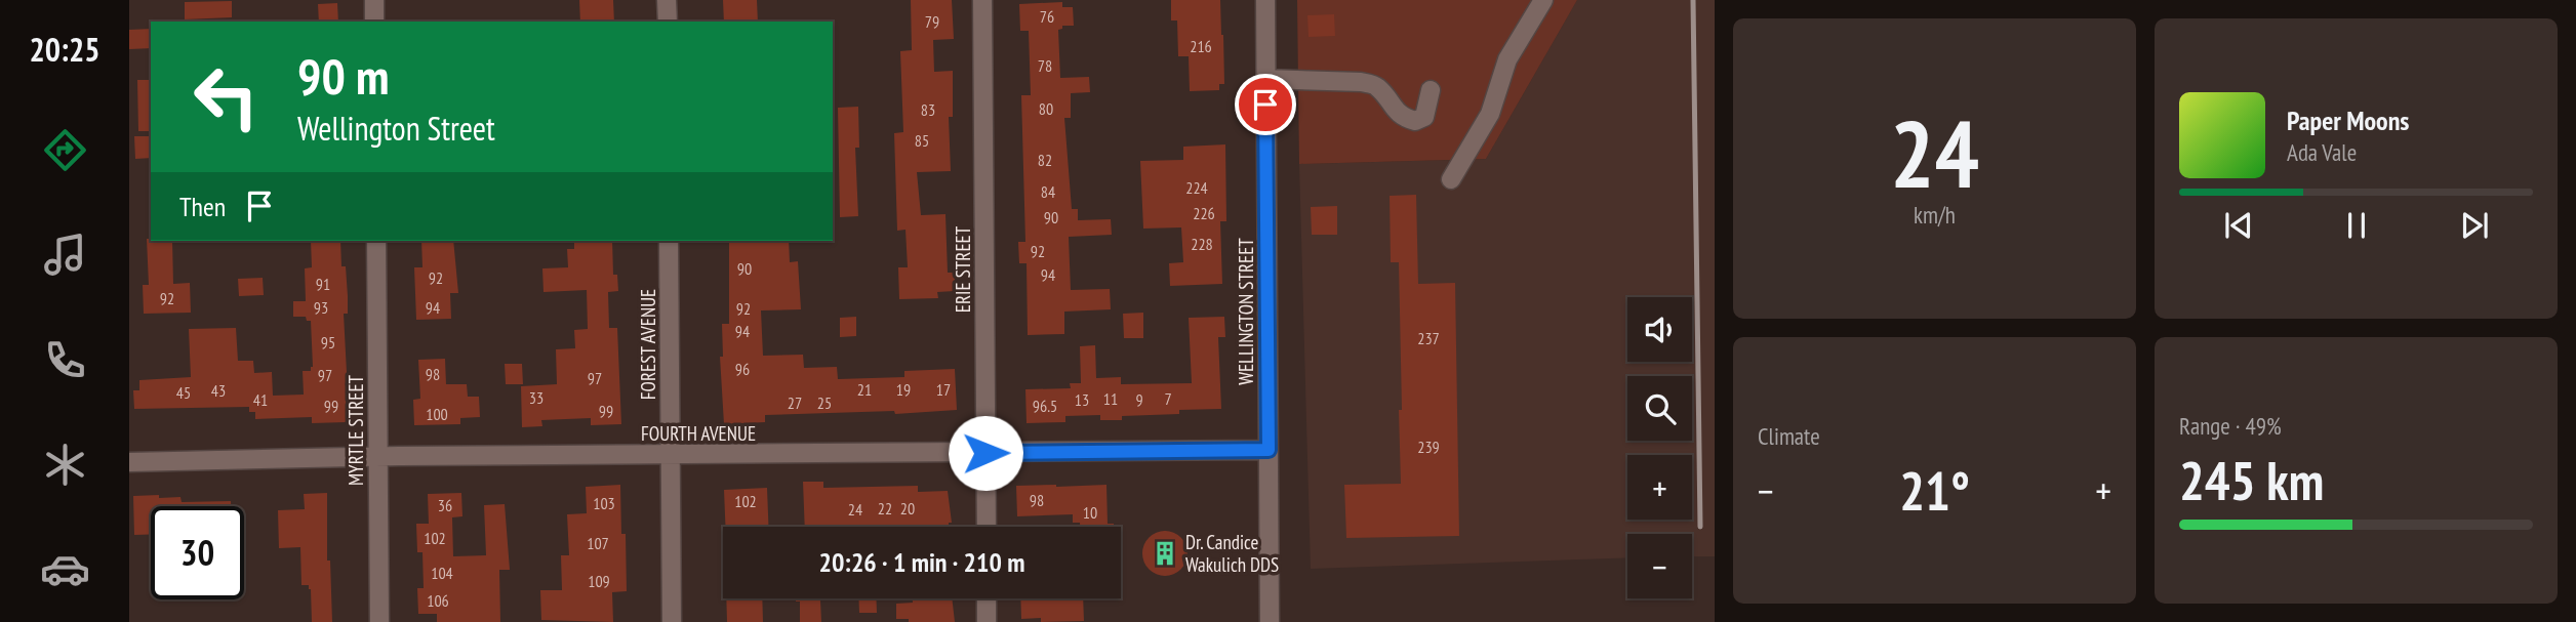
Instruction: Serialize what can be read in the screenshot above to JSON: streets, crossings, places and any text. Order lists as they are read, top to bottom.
{
  "streets": {
    "street": [
      "ERIE STREET",
      "WELLINGTON STREET",
      "FOREST AVENUE",
      "MYRTLE STREET",
      "FOURTH AVENUE"
    ]
  },
  "crossings": [
    ["ERIE STREET", "FOURTH AVENUE"],
    ["WELLINGTON STREET", "FOURTH AVENUE"],
    ["FOREST AVENUE", "FOURTH AVENUE"],
    ["MYRTLE STREET", "FOURTH AVENUE"]
  ],
  "places": {
    "building": ["Dr. Candice Wakulich DDS"]
  },
  "house_numbers": [
    "76",
    "79",
    "216",
    "78",
    "80",
    "83",
    "85",
    "82",
    "224",
    "84",
    "226",
    "90",
    "228",
    "92",
    "90",
    "94",
    "92",
    "91",
    "92",
    "93",
    "94",
    "92",
    "94",
    "237",
    "95",
    "96",
    "98",
    "97",
    "97",
    "21",
    "19",
    "17",
    "43",
    "45",
    "33",
    "11",
    "7",
    "41",
    "13",
    "9",
    "27",
    "25",
    "99",
    "96.5",
    "99",
    "100",
    "239",
    "98",
    "102",
    "103",
    "36",
    "22",
    "20",
    "24",
    "10",
    "102",
    "107",
    "104",
    "109",
    "106"
  ],
  "page": {
    "tabs": "20:25",
    "tile": [
      ["24", "km/h"],
      "Climate",
      ["Range · 49%", "245 km"]
    ],
    "turn": ["90 m", "Wellington Street"],
    "song": ["Paper Moons", "Ada Vale"],
    "then": "Then",
    "map_buttons": ["+", "−"],
    "heat": ["−", "21°", "+"],
    "limit": "30",
    "trip": "20:26 · 1 min · 210 m"
  }
}
